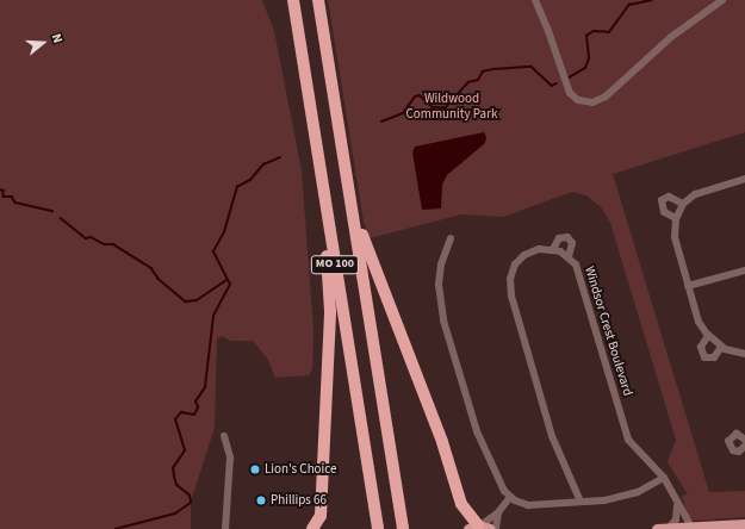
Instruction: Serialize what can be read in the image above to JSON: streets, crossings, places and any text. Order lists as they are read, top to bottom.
{
  "streets": {
    "highway": ["MO 100"],
    "street": ["Windsor Crest Boulevard"]
  },
  "parks": ["Wildwood Community Park"],
  "places": ["Lion's Choice", "Phillips 66"],
  "north": "right"
}
